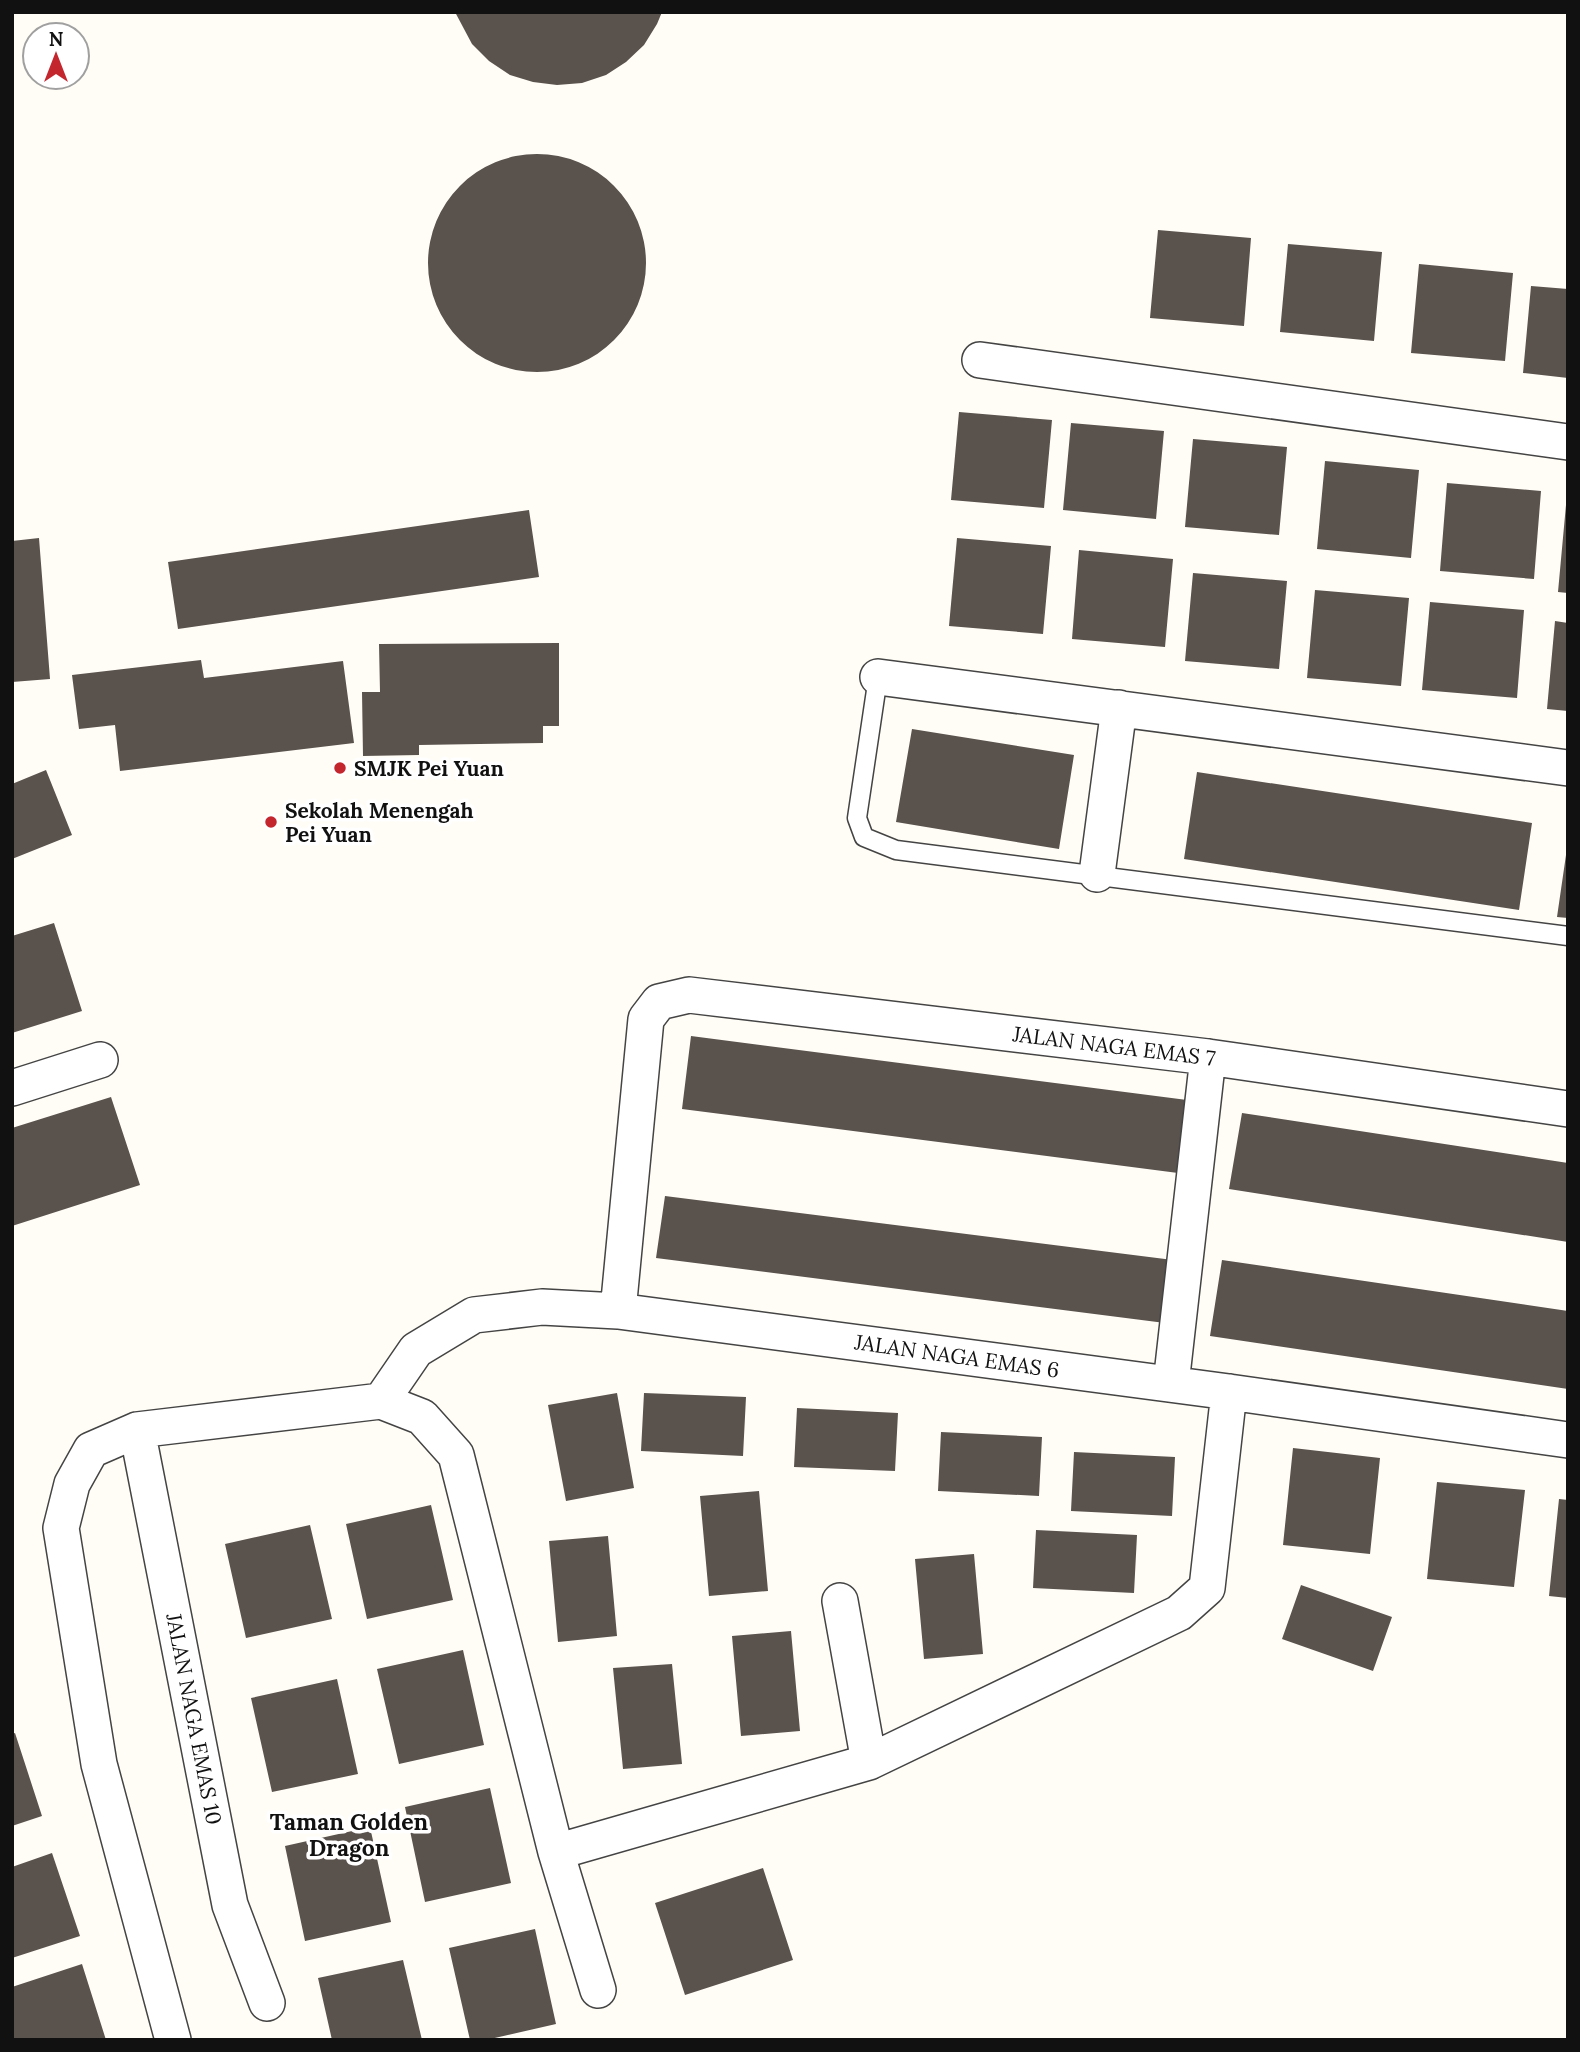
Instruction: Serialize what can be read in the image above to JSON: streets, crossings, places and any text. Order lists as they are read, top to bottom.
{
  "streets": {
    "street": ["JALAN NAGA EMAS 7", "JALAN NAGA EMAS 6", "JALAN NAGA EMAS 10"]
  },
  "crossings": [
    ["JALAN NAGA EMAS 7", "JALAN NAGA EMAS 6"]
  ],
  "districts": ["Taman Golden Dragon"],
  "places": ["SMJK Pei Yuan", "Sekolah Menengah Pei Yuan"],
  "north": "top"
}
